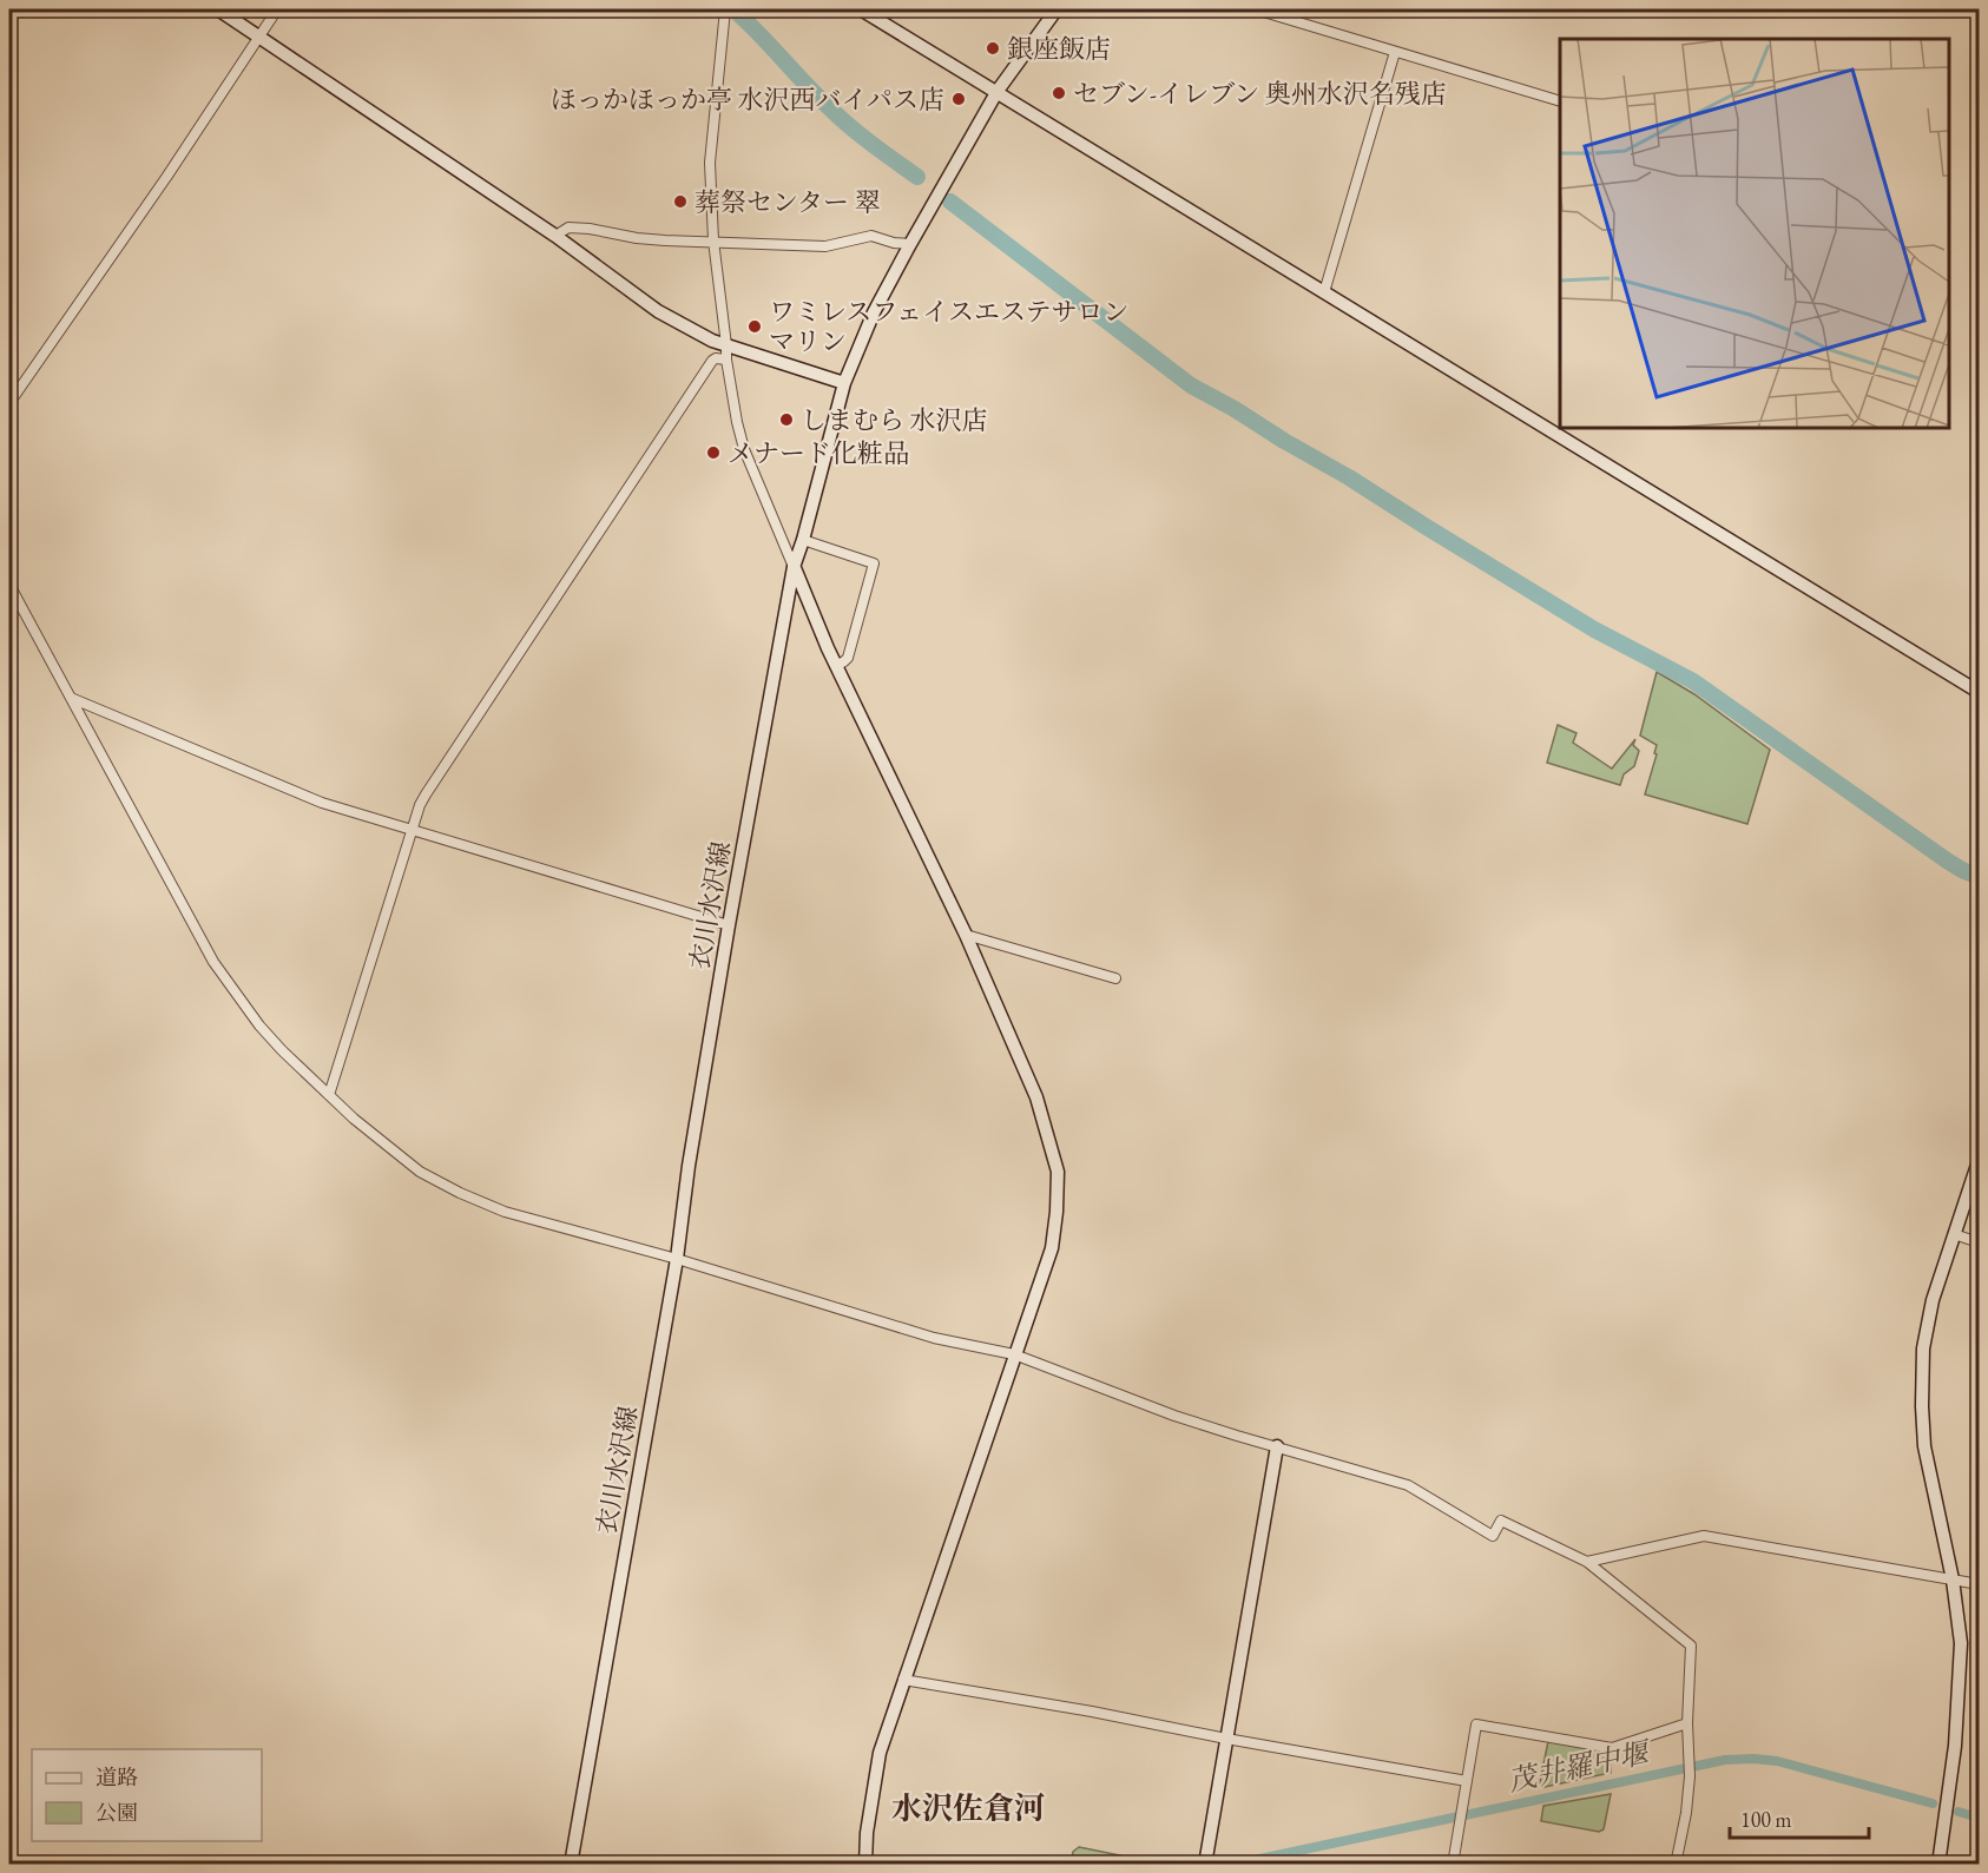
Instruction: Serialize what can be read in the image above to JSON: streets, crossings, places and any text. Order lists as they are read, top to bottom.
{
  "streets": {
    "street": ["衣川水沢線"]
  },
  "districts": ["水沢佐倉河"],
  "water": ["茂井羅中堰"],
  "places": [
    "銀座飯店",
    "セブン-イレブン 奥州水沢名残店",
    "ほっかほっか亭 水沢西バイパス店",
    "葬祭センター 翠",
    "ワミレスフェイスエステサロン マリン",
    "しまむら 水沢店",
    "メナード化粧品"
  ],
  "legend": ["道路", "公園"],
  "scale_bar": "100 m"
}
